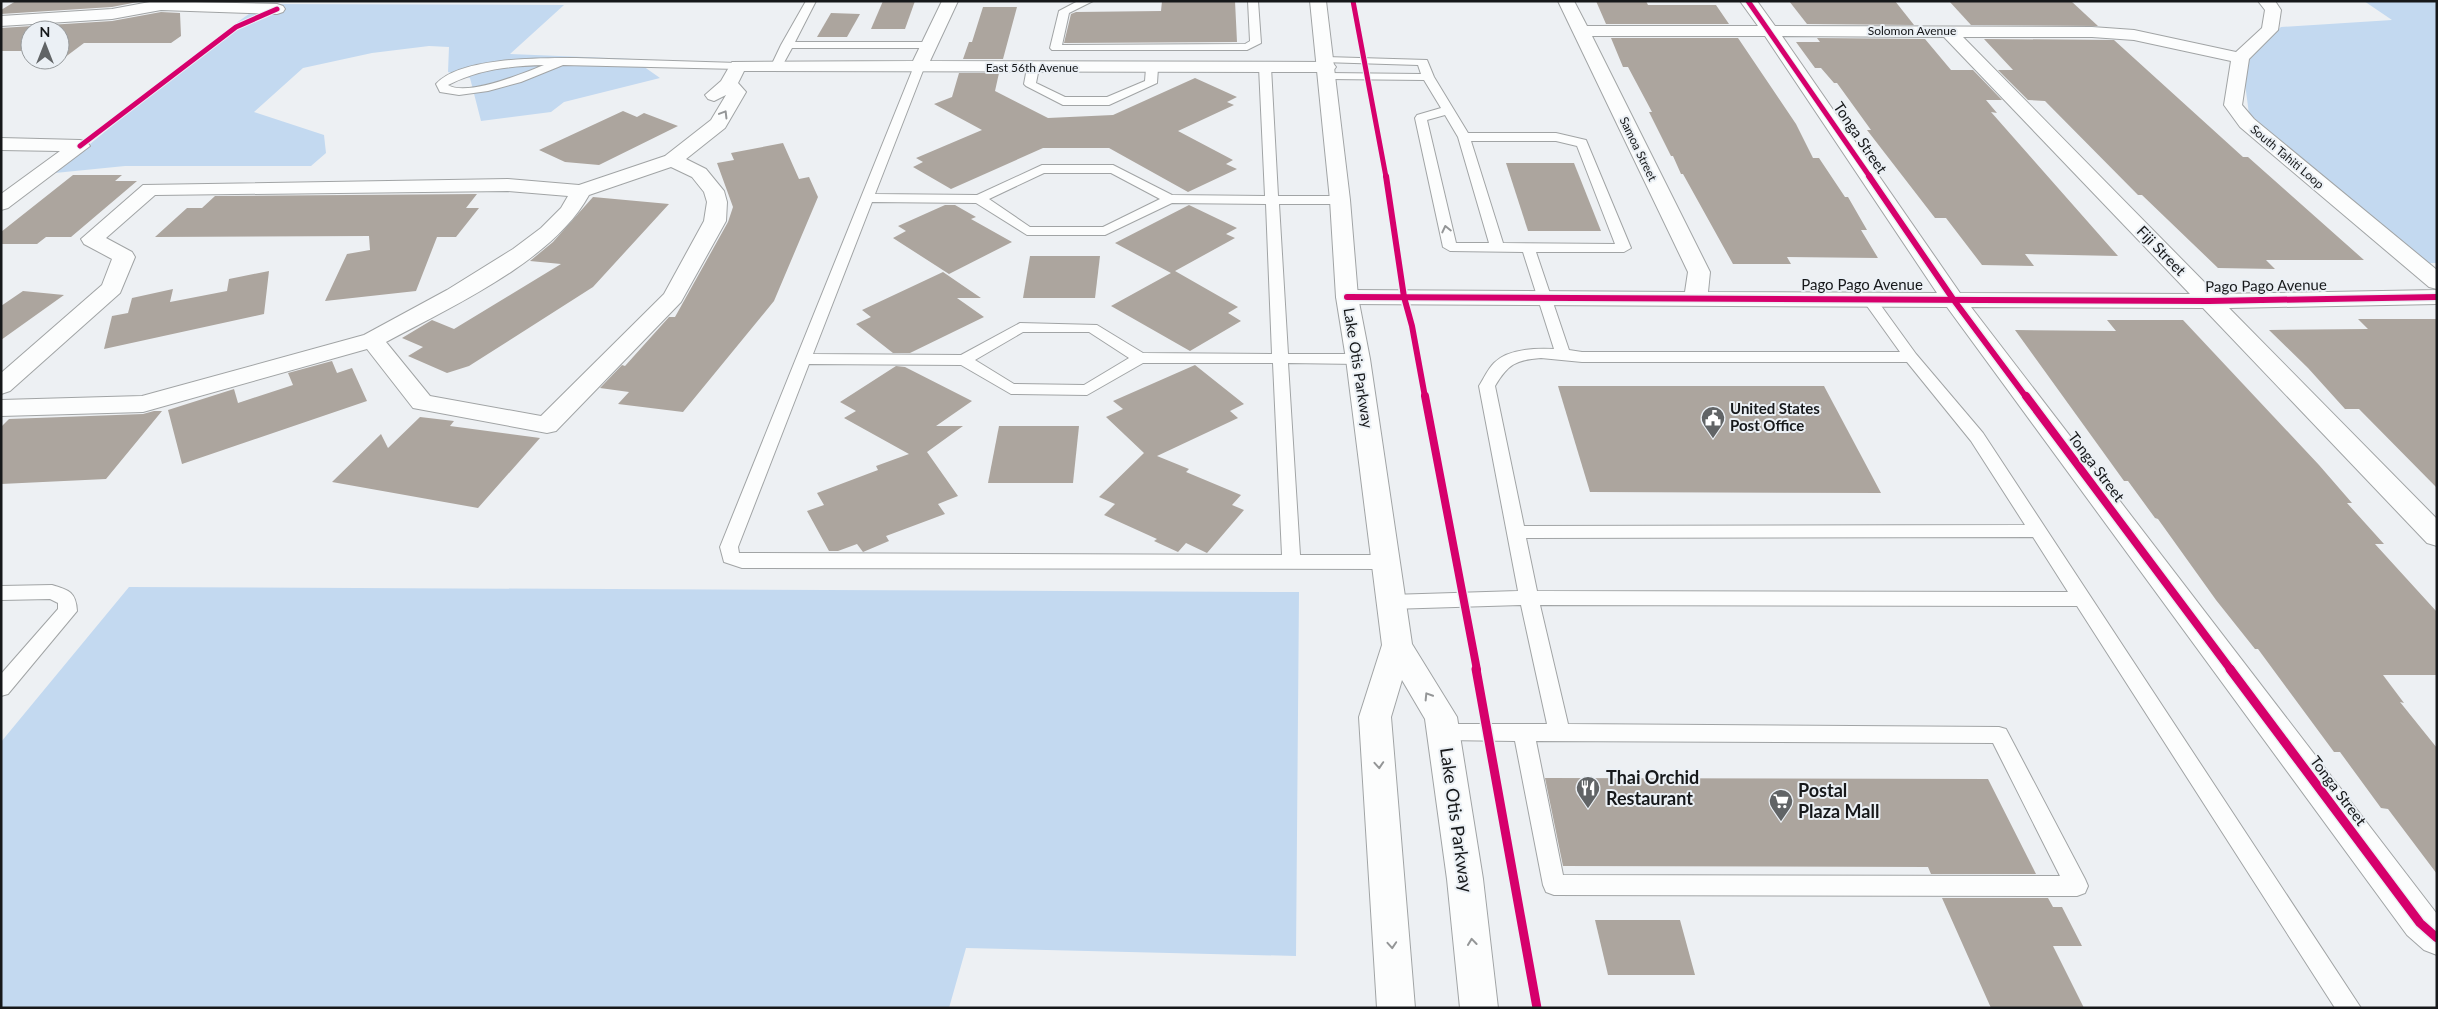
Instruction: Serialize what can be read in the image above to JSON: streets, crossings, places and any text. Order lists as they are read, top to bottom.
{
  "streets": {
    "street": [
      "Solomon Avenue",
      "East 56th Avenue",
      "Tonga Street",
      "Samoa Street",
      "South Tahiti Loop",
      "Fiji Street",
      "Pago Pago Avenue",
      "Lake Otis Parkway"
    ]
  },
  "crossings": [
    ["Solomon Avenue", "Tonga Street"],
    ["Solomon Avenue", "Samoa Street"],
    ["Solomon Avenue", "South Tahiti Loop"],
    ["Solomon Avenue", "Fiji Street"],
    ["East 56th Avenue", "Lake Otis Parkway"],
    ["Tonga Street", "Pago Pago Avenue"],
    ["Samoa Street", "Pago Pago Avenue"],
    ["Fiji Street", "Pago Pago Avenue"],
    ["Pago Pago Avenue", "Lake Otis Parkway"]
  ],
  "places": {
    "public building": ["United States Post Office"],
    "restaurant": ["Thai Orchid Restaurant"],
    "supermarket": ["Postal Plaza Mall"]
  },
  "north": "top"
}
